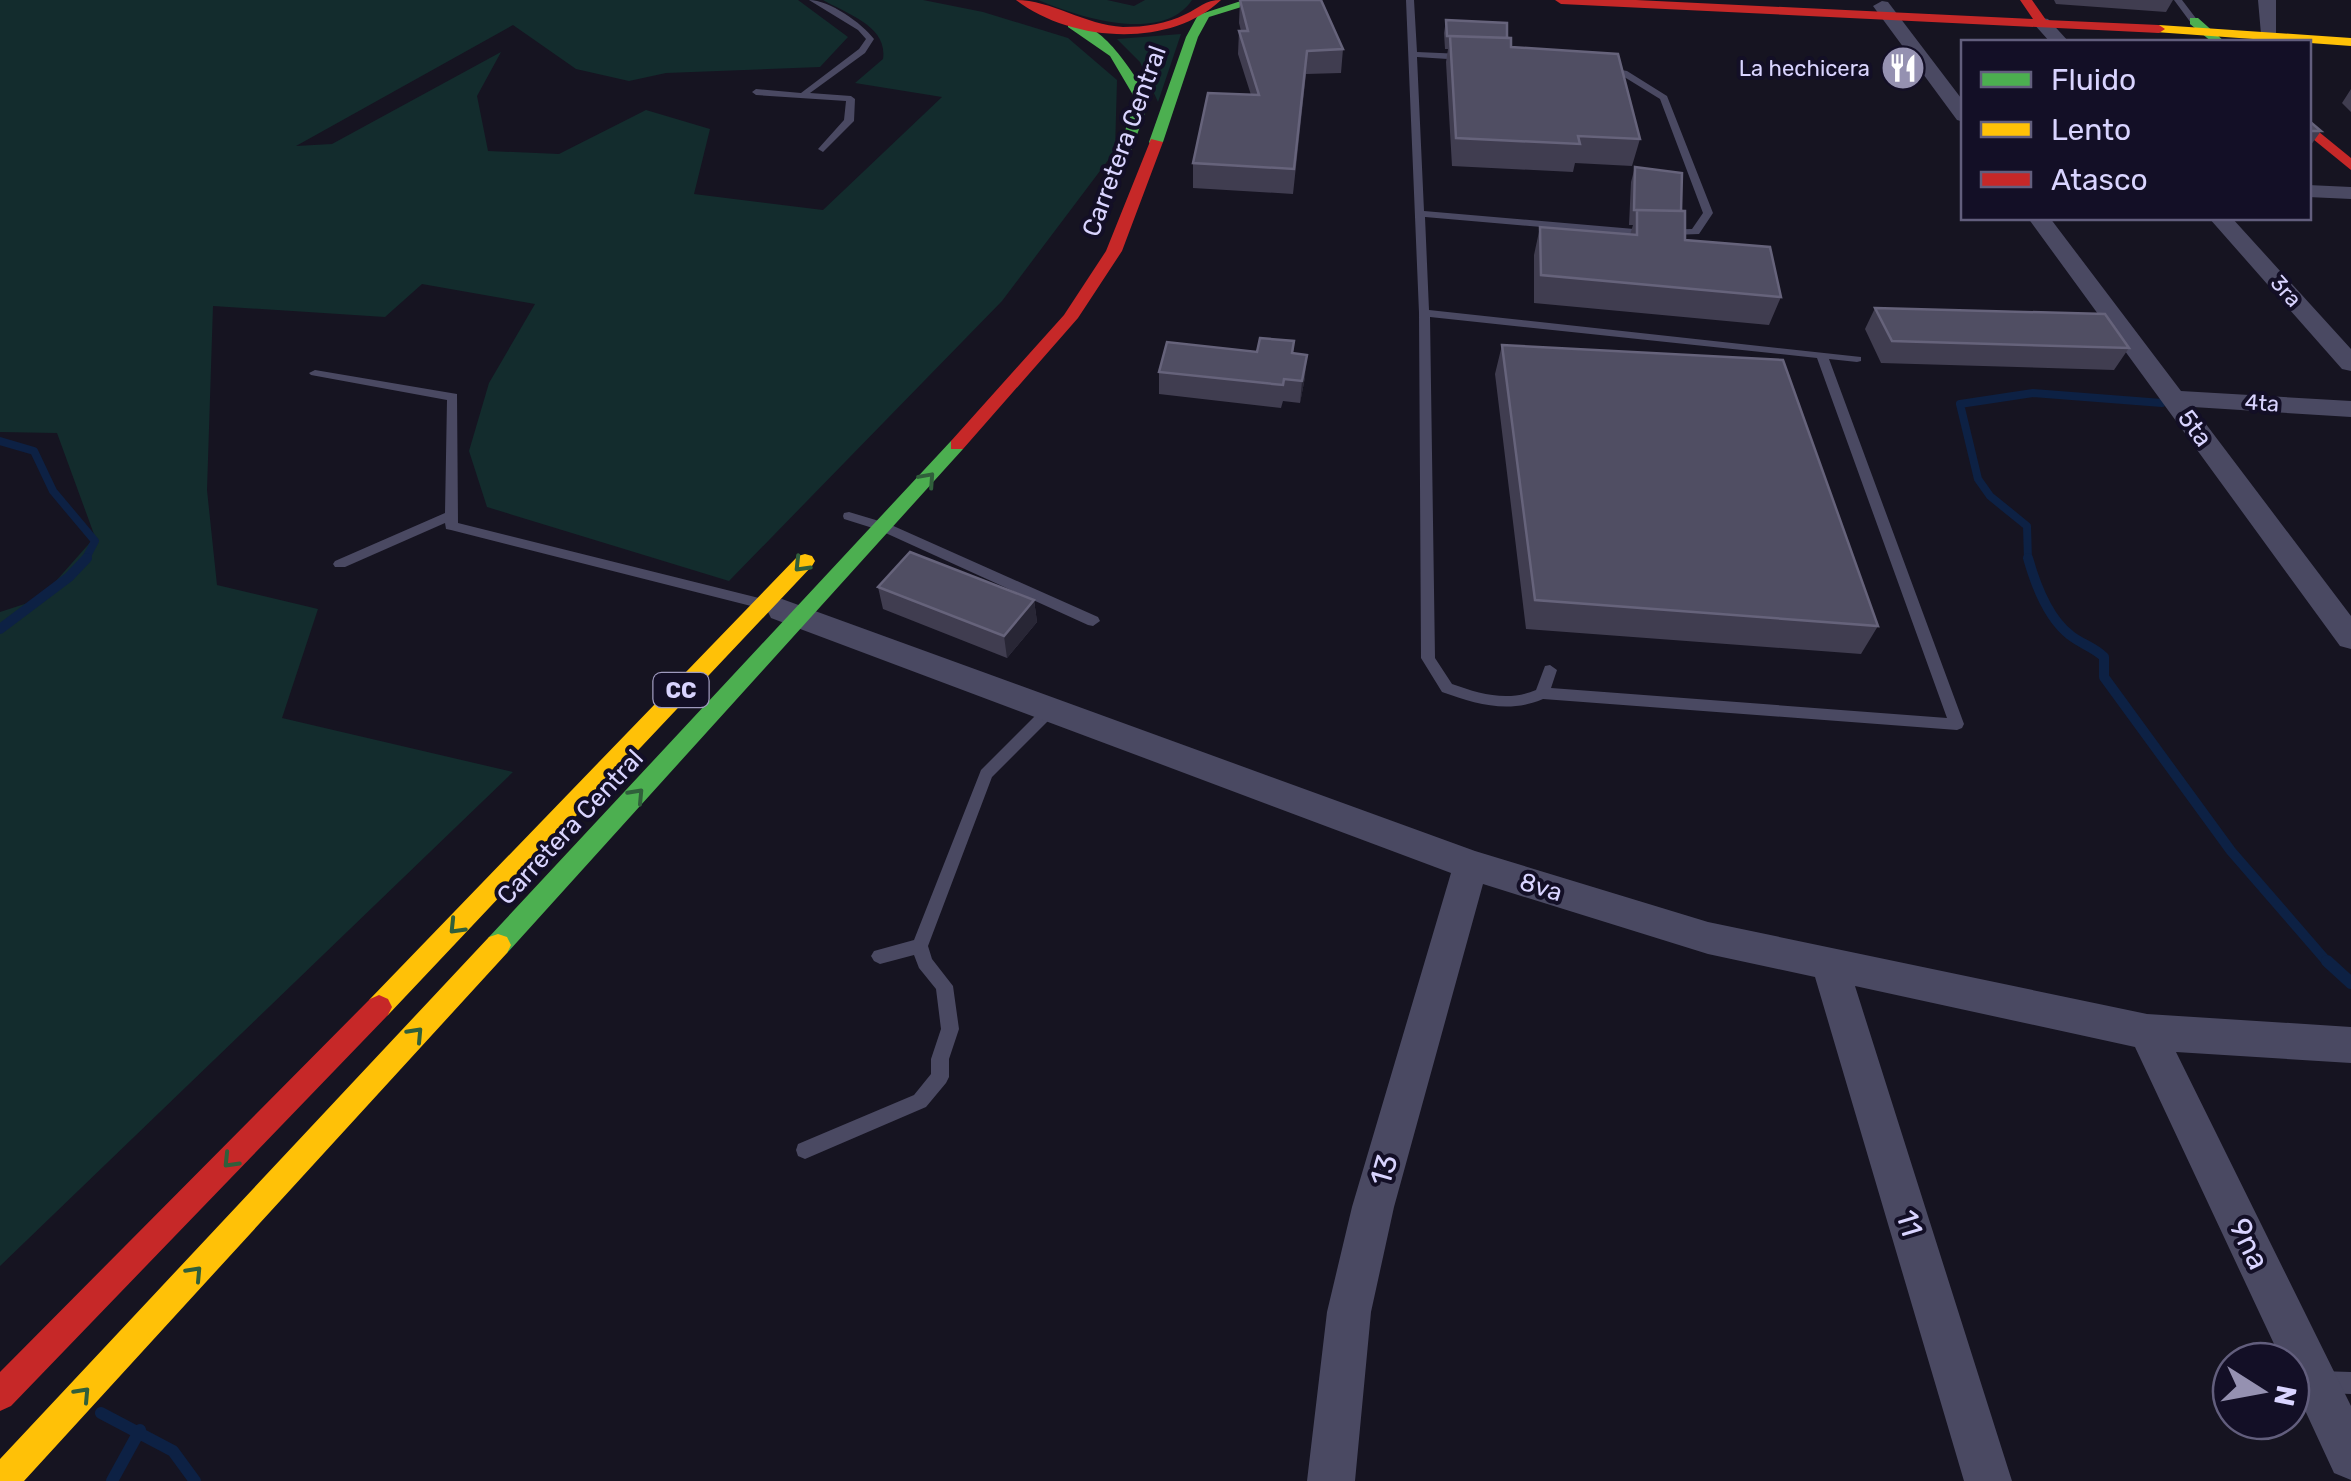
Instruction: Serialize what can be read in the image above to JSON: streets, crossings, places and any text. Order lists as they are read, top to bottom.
{
  "streets": {
    "main road": ["Carretera Central", "CC"],
    "street": [
      "3ra",
      "4ta",
      "5ta",
      "8va",
      "13",
      "11",
      "9na"
    ]
  },
  "crossings": [
    ["Carretera Central", "8va"],
    ["4ta", "5ta"],
    ["8va", "13"],
    ["8va", "11"],
    ["8va", "9na"]
  ],
  "places": {
    "restaurant": ["La hechicera"]
  },
  "legend": ["Fluido", "Lento", "Atasco"],
  "north": "right"
}
